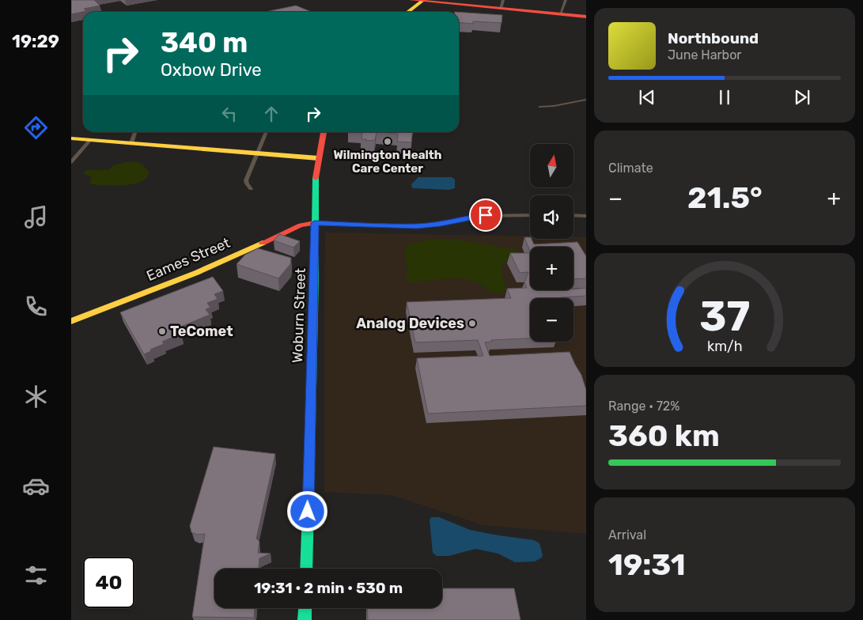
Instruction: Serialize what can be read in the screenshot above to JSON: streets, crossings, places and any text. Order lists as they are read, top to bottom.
{
  "streets": {
    "main road": ["Eames Street", "Woburn Street"]
  },
  "crossings": [
    ["Eames Street", "Woburn Street"]
  ],
  "places": ["Wilmington Health Care Center", "Analog Devices", "TeComet"],
  "north": "top",
  "page": {
    "tabs": "19:29",
    "turn": ["340 m", "Oxbow Drive"],
    "song": ["Northbound", "June Harbor"],
    "tile": [
      "Climate",
      ["Range · 72%", "360 km"],
      ["Arrival", "19:31"]
    ],
    "map_buttons": ["+", "−"],
    "heat": ["−", "21.5°", "+"],
    "limit": "40",
    "trip": "19:31 · 2 min · 530 m",
    "gauge": ["37", "km/h"]
  }
}
